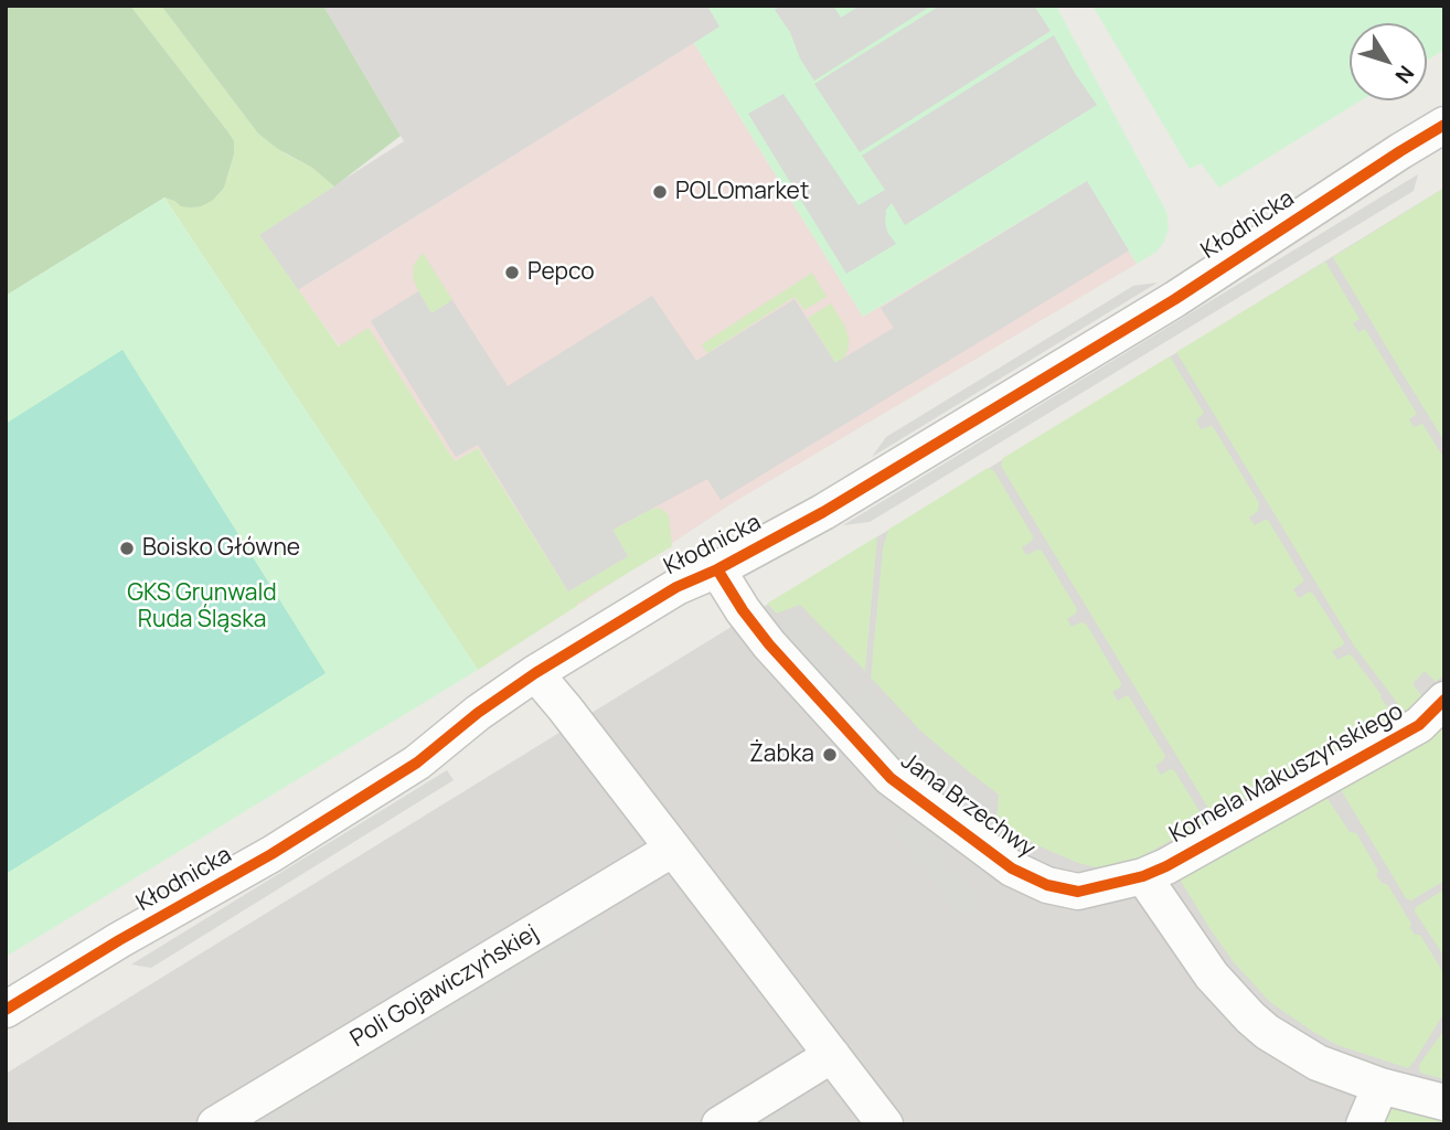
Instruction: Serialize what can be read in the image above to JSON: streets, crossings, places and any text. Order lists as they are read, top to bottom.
{
  "streets": {
    "street": [
      "Kłodnicka",
      "Kornela Makuszyńskiego",
      "Jana Brzechwy",
      "Poli Gojawiczyńskiej"
    ]
  },
  "crossings": [
    ["Kłodnicka", "Jana Brzechwy"],
    ["Kornela Makuszyńskiego", "Jana Brzechwy"]
  ],
  "parks": ["GKS Grunwald Ruda Śląska"],
  "places": [
    "POLOmarket",
    "Pepco",
    "Boisko Główne",
    "Żabka"
  ],
  "north": "bottom right"
}
